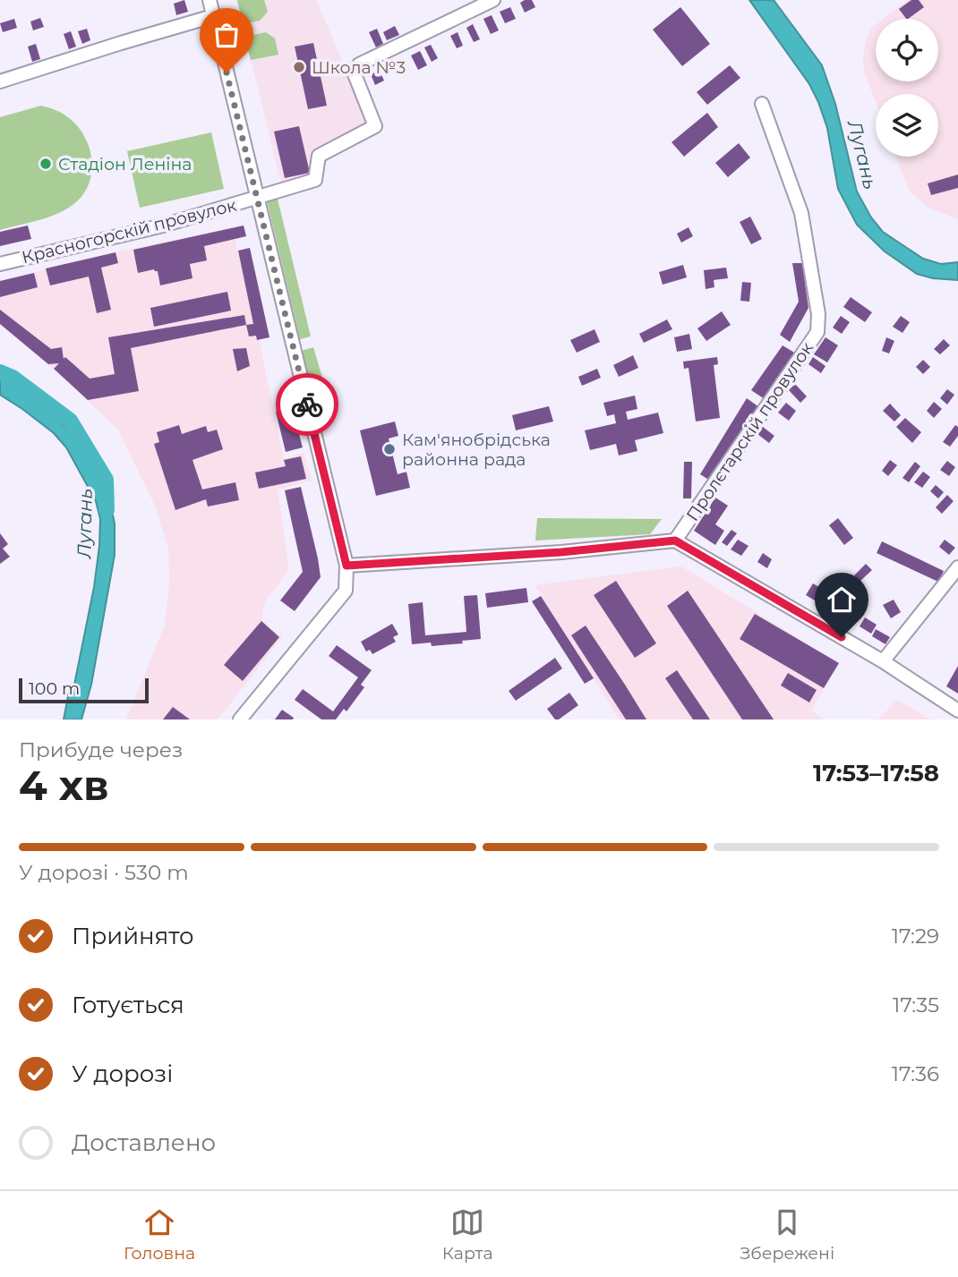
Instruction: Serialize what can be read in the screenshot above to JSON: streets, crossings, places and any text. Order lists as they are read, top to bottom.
{
  "streets": {
    "street": ["Красногорскій провулок", "Пролєтарскій провулок"]
  },
  "water": ["Лугань"],
  "places": ["Школа №3", "Стадіон Леніна", "Кам'янобрідська районна рада"],
  "scale_bar": "100 m",
  "page": {
    "scale": "100 m",
    "heading": ["4 хв", "Прибуде через", "17:53–17:58"],
    "bar": "У дорозі · 530 m",
    "list": [
      ["Прийнято", "17:29"],
      ["Готується", "17:35"],
      ["У дорозі", "17:36"],
      "Доставлено"
    ],
    "tabs": ["Головна", "Карта", "Збережені"]
  }
}
